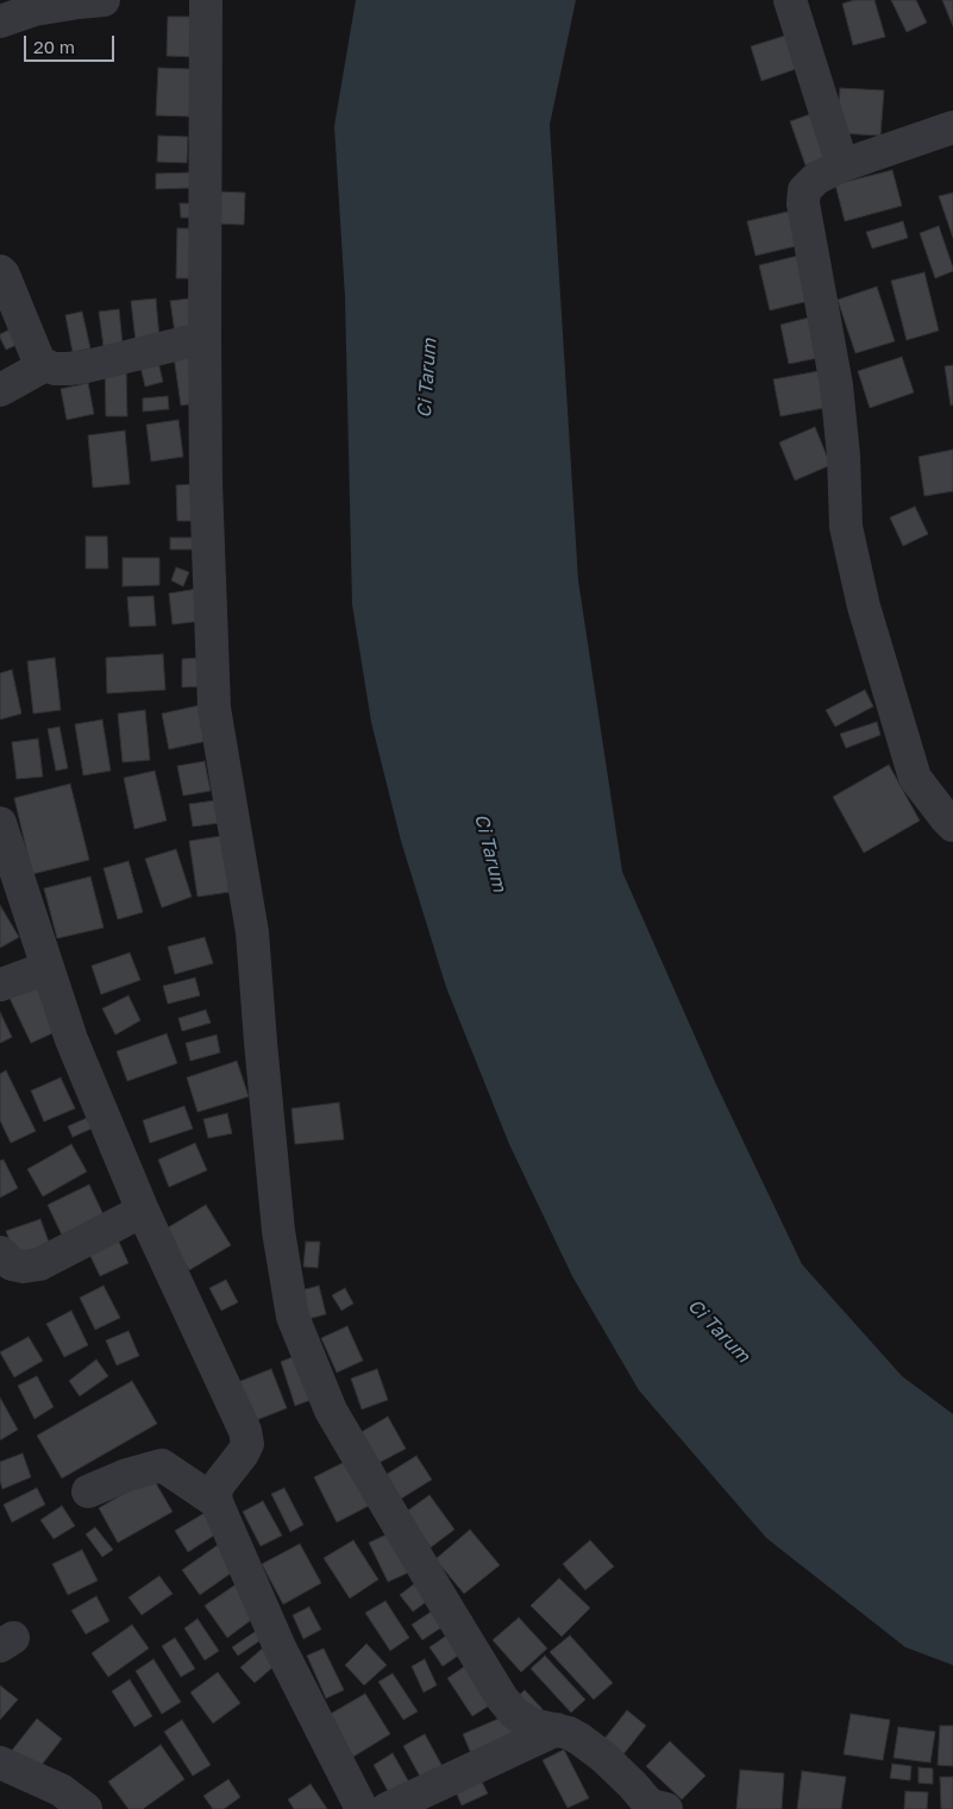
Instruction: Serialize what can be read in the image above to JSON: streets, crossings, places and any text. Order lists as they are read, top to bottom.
{
  "water": ["Ci Tarum"],
  "scale_bar": "20 m"
}
